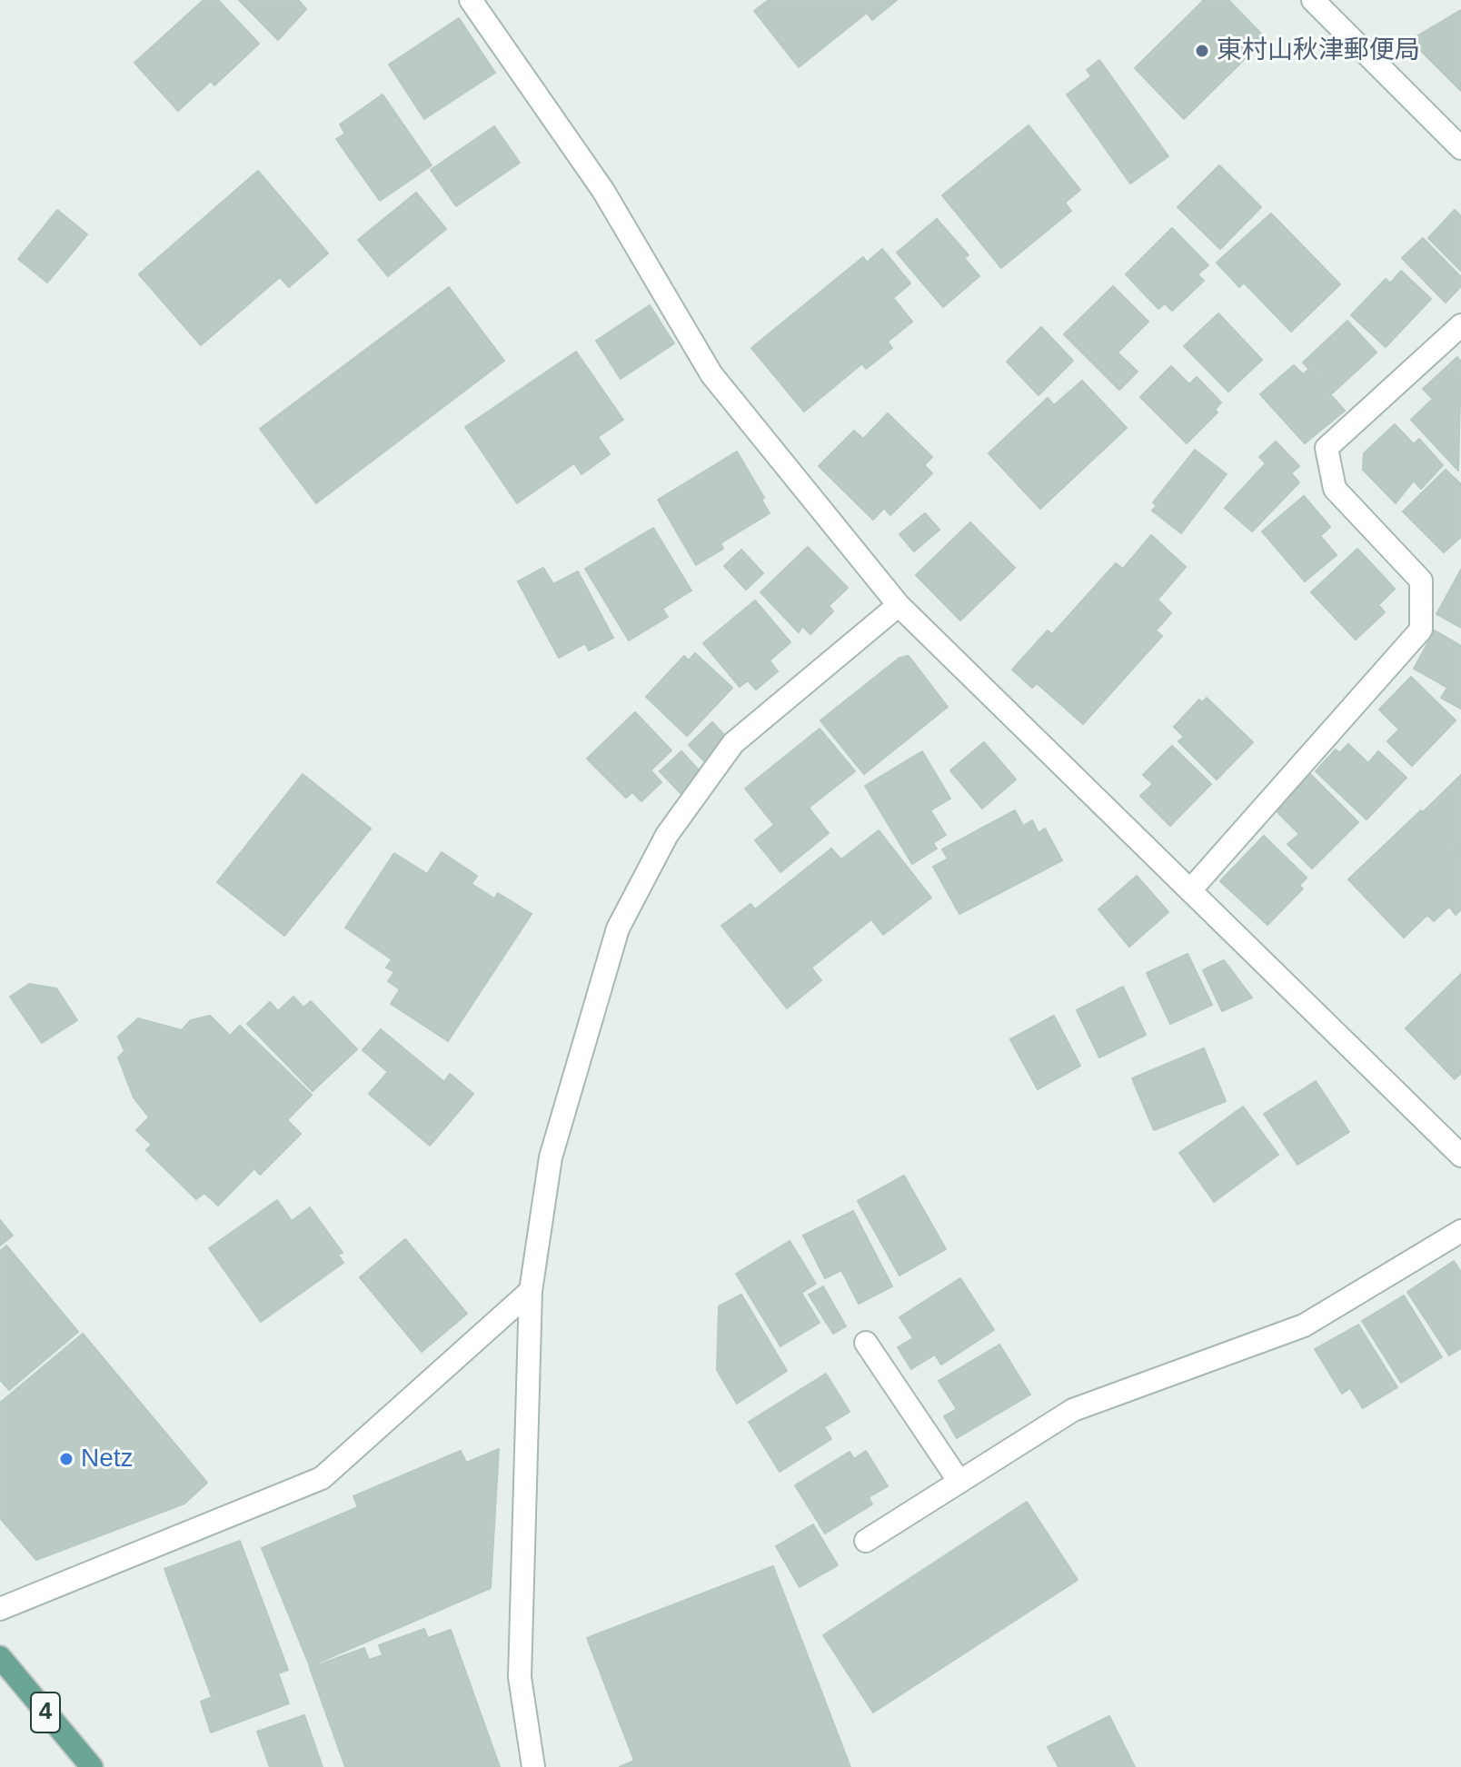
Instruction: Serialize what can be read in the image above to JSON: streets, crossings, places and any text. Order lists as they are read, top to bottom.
{
  "streets": {
    "main road": ["4"]
  },
  "places": ["東村山秋津郵便局", "Netz"]
}
